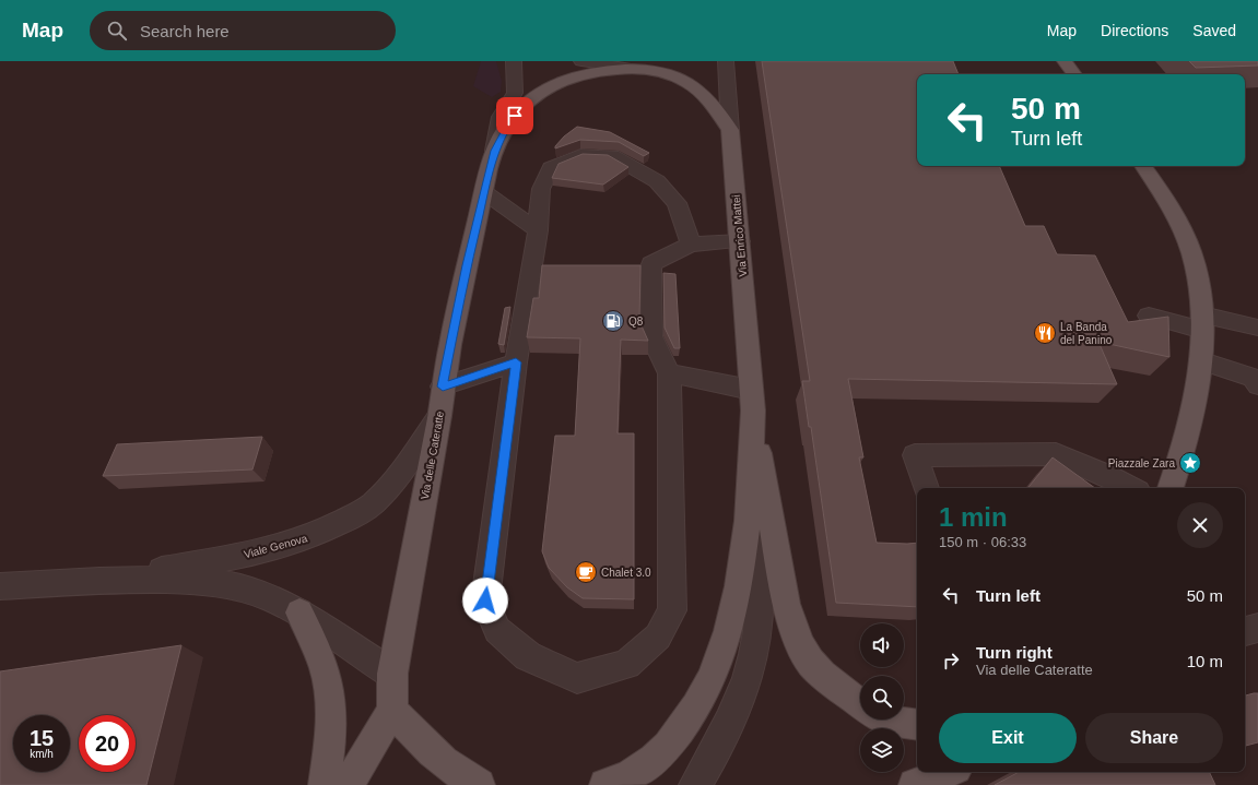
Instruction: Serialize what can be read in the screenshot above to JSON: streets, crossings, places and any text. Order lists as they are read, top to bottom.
{
  "streets": {
    "main road": ["Via Enrico Mattei", "Via delle Cateratte"],
    "street": ["Viale Genova"]
  },
  "crossings": [
    ["Via Enrico Mattei", "Via delle Cateratte"],
    ["Via delle Cateratte", "Viale Genova"]
  ],
  "places": {
    "fuel station": ["Q8"],
    "restaurant": ["La Banda del Panino"],
    "place": ["Piazzale Zara"],
    "cafe": ["Chalet 3.0"]
  },
  "page": {
    "header": "Map",
    "search": "Search here",
    "nav": ["Map", "Directions", "Saved"],
    "turn": ["50 m", "Turn left"],
    "heading": ["1 min", "150 m · 06:33"],
    "list": [
      {
        "name": "Turn left",
        "value": "50 m"
      },
      {
        "name": "Turn right",
        "note": "Via delle Cateratte",
        "value": "10 m"
      }
    ],
    "buttons": ["Exit", "Share"],
    "speed": "15 km/h",
    "limit": "20"
  }
}
